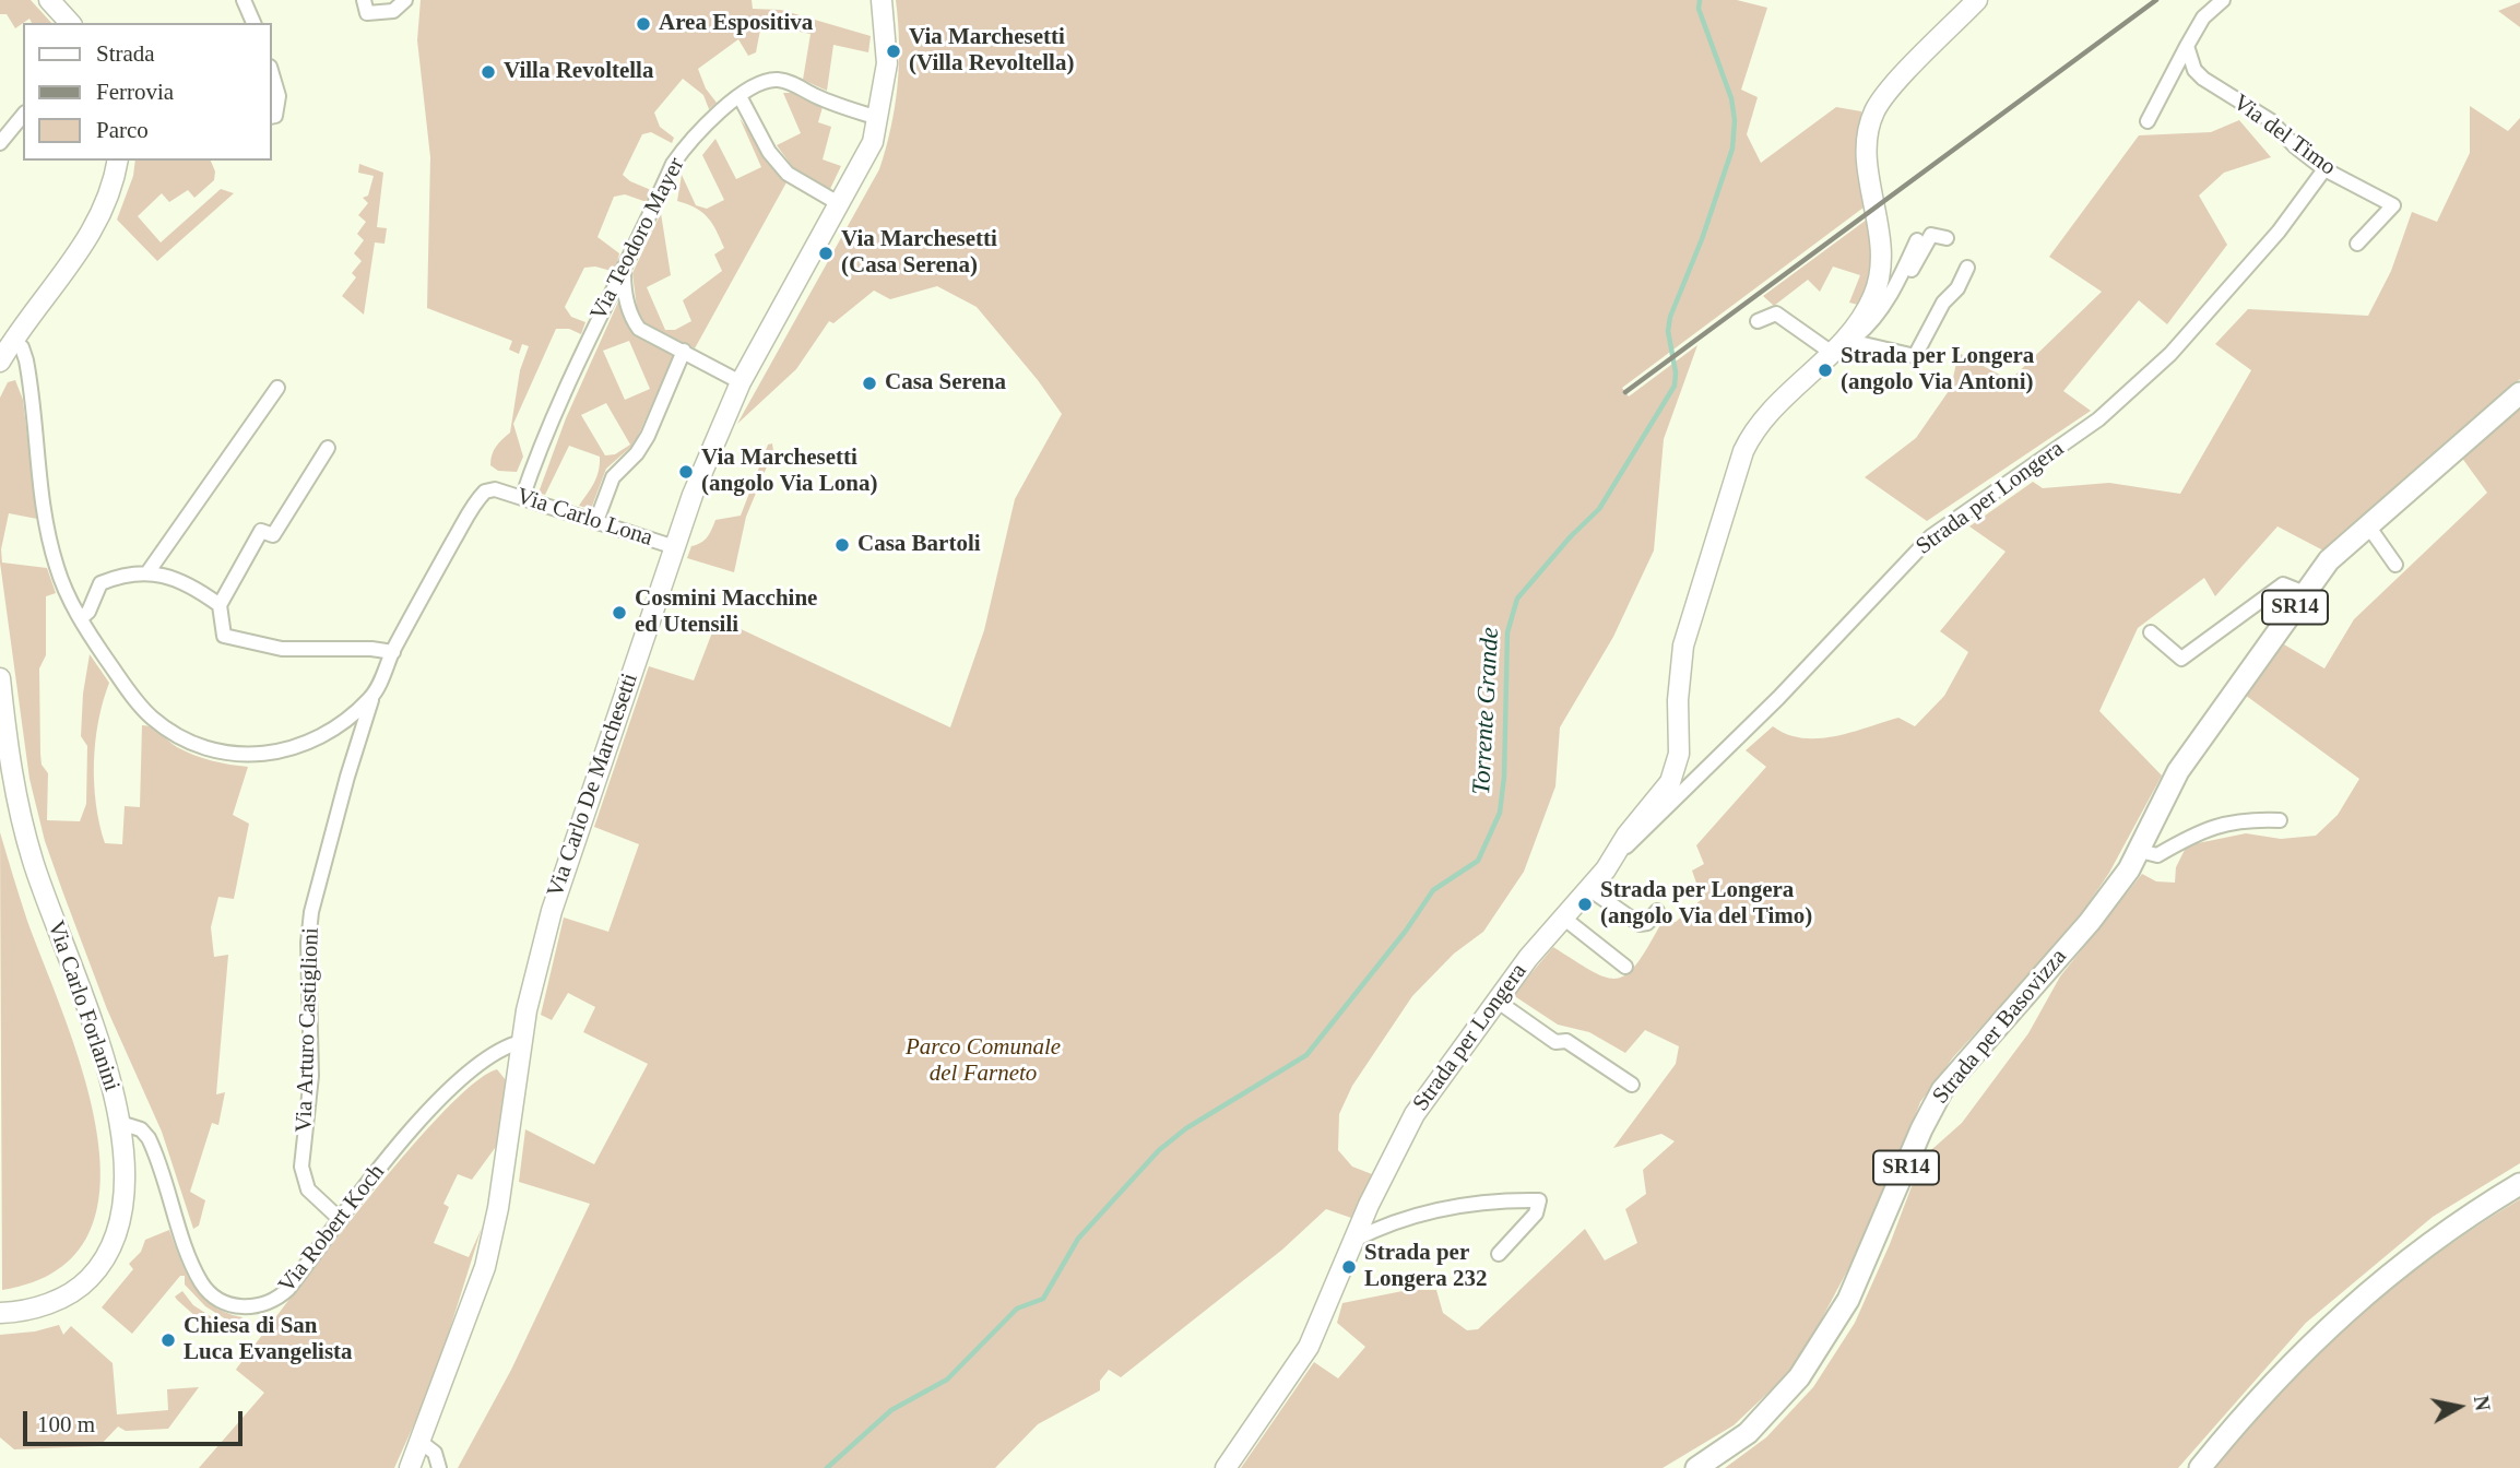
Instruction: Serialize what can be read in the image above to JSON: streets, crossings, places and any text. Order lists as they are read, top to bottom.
{
  "streets": {
    "main road": [
      "Strada per Longera",
      "SR14",
      "Via Carlo De Marchesetti",
      "Via Carlo Forlanini",
      "Strada per Basovizza"
    ],
    "street": [
      "Via del Timo",
      "Via Teodoro Mayer",
      "Via Carlo Lona",
      "Via Arturo Castiglioni",
      "Via Robert Koch"
    ]
  },
  "crossings": [
    ["Via del Timo", "Strada per Longera"],
    ["Via Teodoro Mayer", "Via Carlo Lona"],
    ["Via Teodoro Mayer", "Via Carlo De Marchesetti"],
    ["Via Carlo Lona", "Via Carlo De Marchesetti"],
    ["Via Carlo Lona", "Via Arturo Castiglioni"],
    ["Via Carlo De Marchesetti", "Via Robert Koch"],
    ["Via Carlo Forlanini", "Via Robert Koch"],
    ["Via Arturo Castiglioni", "Via Robert Koch"]
  ],
  "water": ["Torrente Grande"],
  "parks": ["Parco Comunale del Farneto"],
  "places": [
    "Area Espositiva",
    "Via Marchesetti (Villa Revoltella)",
    "Villa Revoltella",
    "Via Marchesetti (Casa Serena)",
    "Strada per Longera (angolo Via Antoni)",
    "Casa Serena",
    "Via Marchesetti (angolo Via Lona)",
    "Casa Bartoli",
    "Cosmini Macchine ed Utensili",
    "Strada per Longera (angolo Via del Timo)",
    "Strada per Longera 232",
    "Chiesa di San Luca Evangelista"
  ],
  "legend": ["Strada", "Ferrovia", "Parco"],
  "scale_bar": "100 m",
  "north": "right"
}
